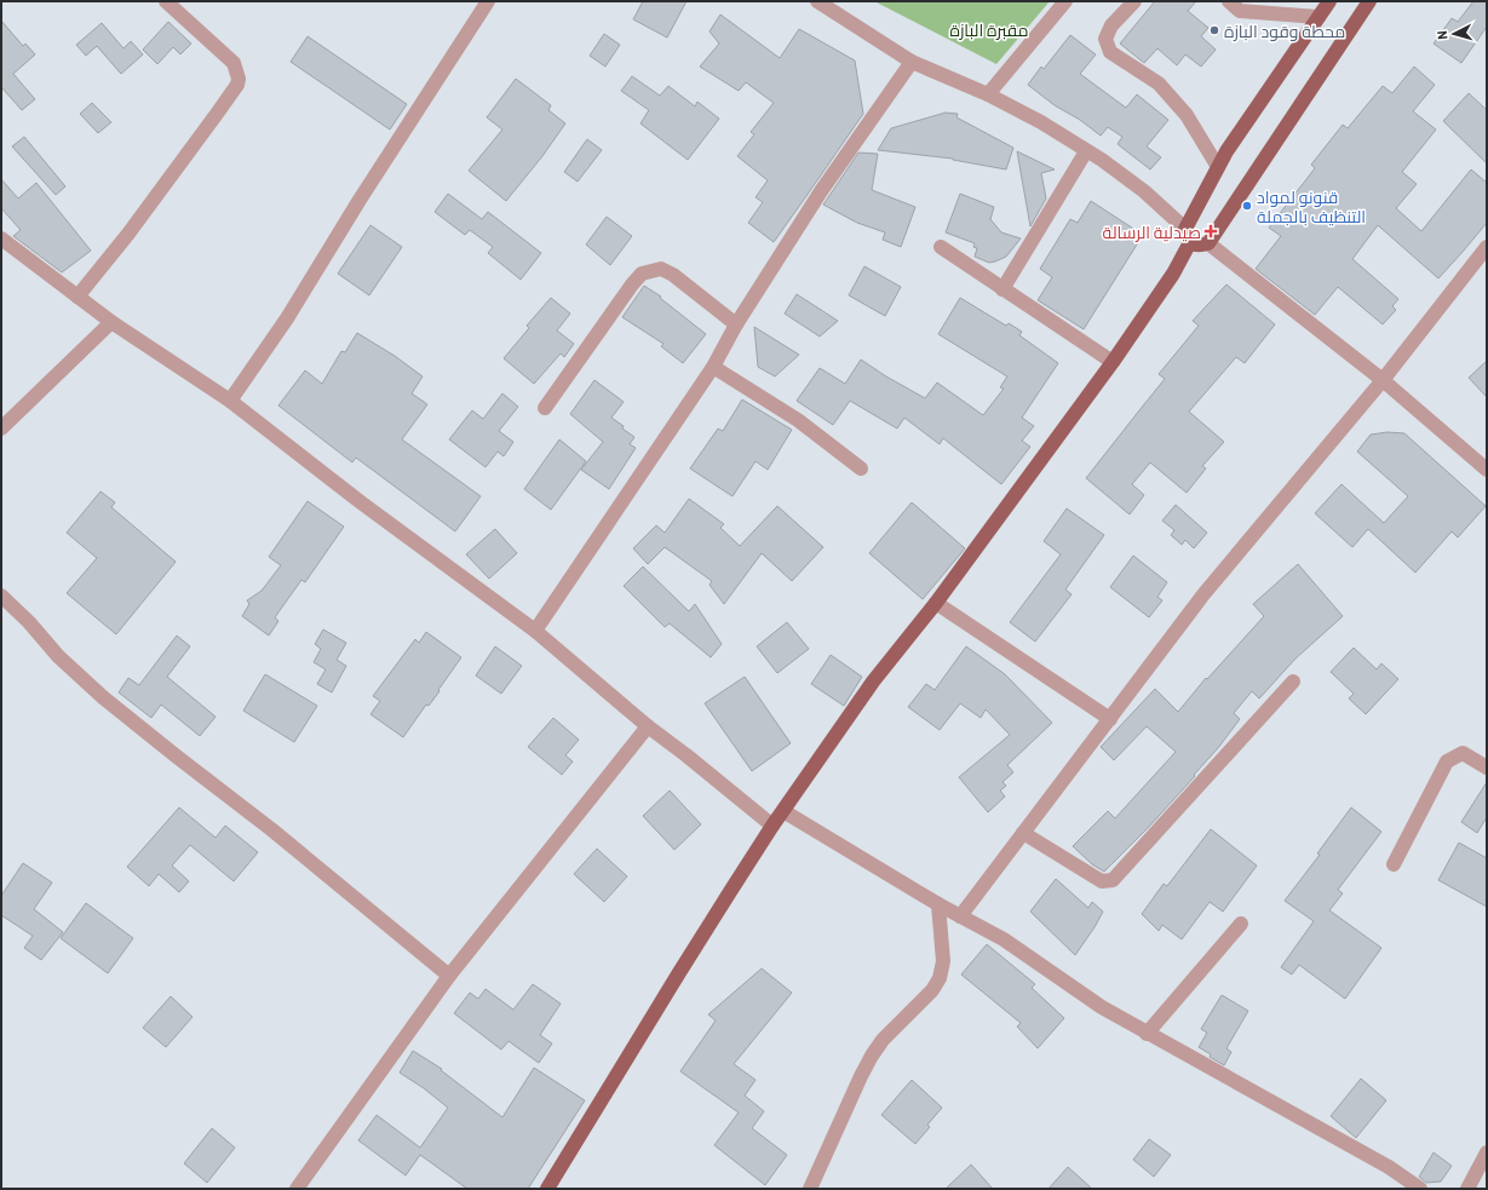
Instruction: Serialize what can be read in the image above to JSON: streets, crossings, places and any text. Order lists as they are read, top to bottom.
{
  "parks": ["مقبرة البازة"],
  "places": {
    "other": ["محطة وقود البازة", "قنونو لمواد التنظيف بالجملة"],
    "health": ["صيدلية الرسالة"]
  },
  "north": "left"
}
